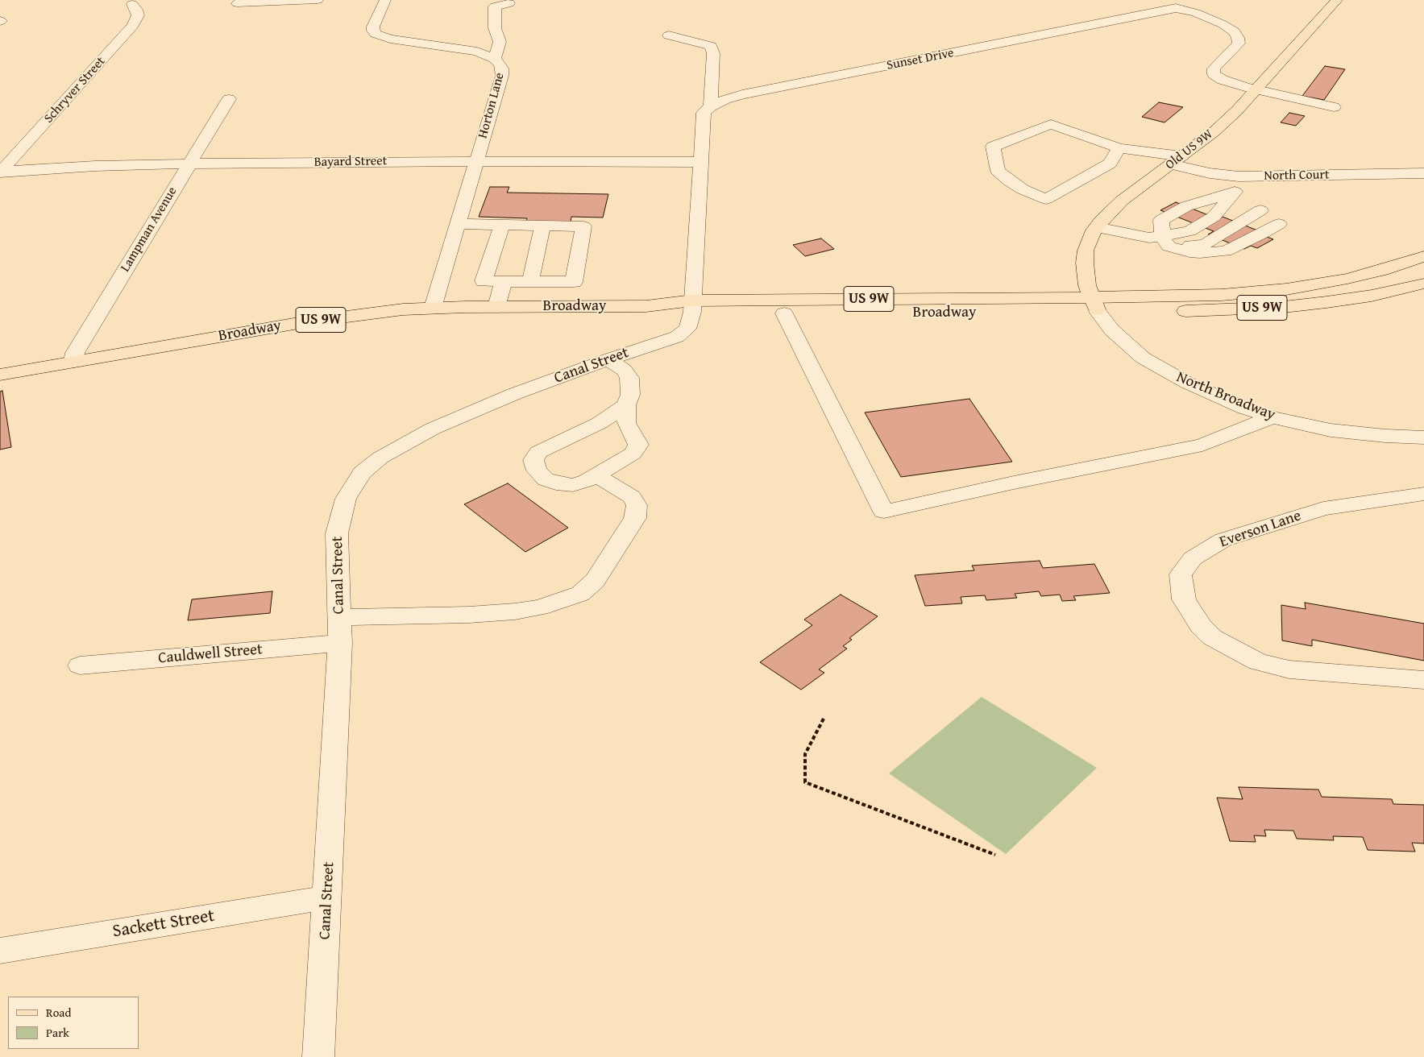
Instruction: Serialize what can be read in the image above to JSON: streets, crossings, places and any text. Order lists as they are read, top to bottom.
{
  "streets": {
    "main road": ["Old US 9W", "US 9W", "Broadway"],
    "street": [
      "Sunset Drive",
      "Schryver Street",
      "Horton Lane",
      "Bayard Street",
      "North Court",
      "Lampman Avenue",
      "Canal Street",
      "North Broadway",
      "Everson Lane",
      "Cauldwell Street",
      "Sackett Street"
    ]
  },
  "crossings": [
    ["Sunset Drive", "Old US 9W"],
    ["Schryver Street", "Bayard Street"],
    ["Horton Lane", "Bayard Street"],
    ["Horton Lane", "Broadway"],
    ["Old US 9W", "North Court"],
    ["Old US 9W", "US 9W"],
    ["Old US 9W", "Broadway"],
    ["Old US 9W", "North Broadway"],
    ["Bayard Street", "Lampman Avenue"],
    ["Lampman Avenue", "Broadway"],
    ["US 9W", "Broadway"],
    ["US 9W", "North Broadway"],
    ["Broadway", "Canal Street"],
    ["Broadway", "North Broadway"],
    ["Canal Street", "Cauldwell Street"],
    ["Canal Street", "Sackett Street"]
  ],
  "legend": ["Road", "Park"]
}
